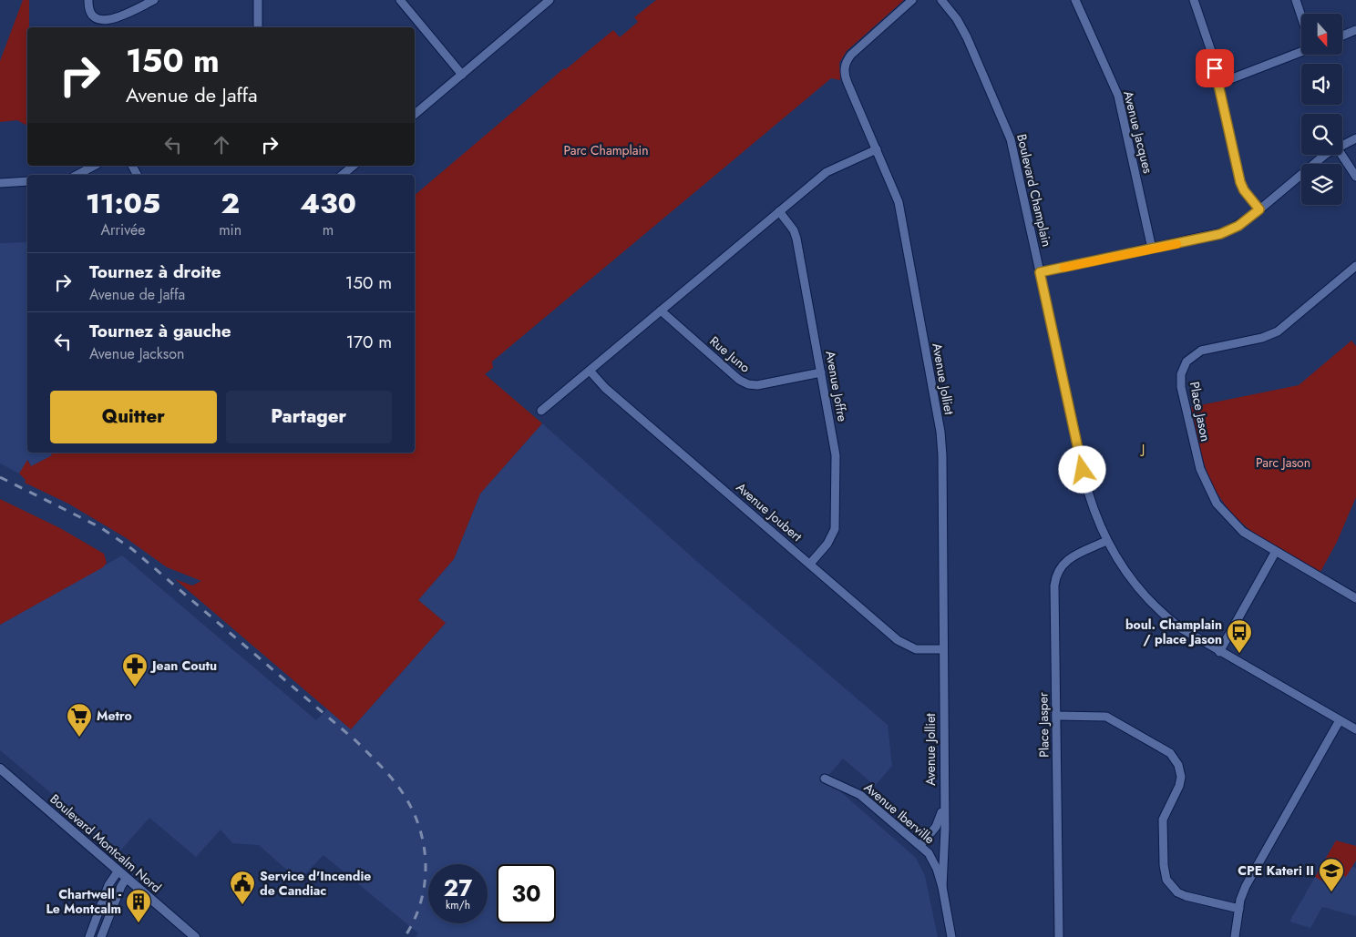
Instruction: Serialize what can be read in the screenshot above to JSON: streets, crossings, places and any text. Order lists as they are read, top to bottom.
{
  "streets": {
    "street": [
      "Avenue Jacques",
      "Boulevard Champlain",
      "Rue Juno",
      "Avenue Jolliet",
      "Avenue Joffre",
      "Place Jason",
      "Avenue Joubert",
      "Place Jasper",
      "Avenue Iberville",
      "Boulevard Montcalm Nord"
    ]
  },
  "crossings": [
    ["Boulevard Champlain", "Place Jasper"],
    ["Rue Juno", "Avenue Joffre"],
    ["Avenue Jolliet", "Avenue Joubert"],
    ["Avenue Jolliet", "Avenue Iberville"],
    ["Avenue Joffre", "Avenue Joubert"]
  ],
  "districts": ["J"],
  "parks": ["Parc Champlain", "Parc Jason"],
  "places": {
    "bus stop": ["boul. Champlain / place Jason"],
    "pharmacy": ["Jean Coutu"],
    "supermarket": ["Metro"],
    "school or university": ["CPE Kateri II"],
    "public building": ["Service d'Incendie de Candiac"],
    "building": ["Chartwell - Le Montcalm"]
  },
  "north": "bottom",
  "page": {
    "turn": ["150 m", "Avenue de Jaffa"],
    "eta": [
      "11:05",
      "Arrivée",
      "2",
      "min",
      "430",
      "m"
    ],
    "list": [
      {
        "name": "Tournez à droite",
        "note": "Avenue de Jaffa",
        "value": "150 m"
      },
      {
        "name": "Tournez à gauche",
        "note": "Avenue Jackson",
        "value": "170 m"
      }
    ],
    "buttons": ["Quitter", "Partager"],
    "speed": "27 km/h",
    "limit": "30"
  }
}
